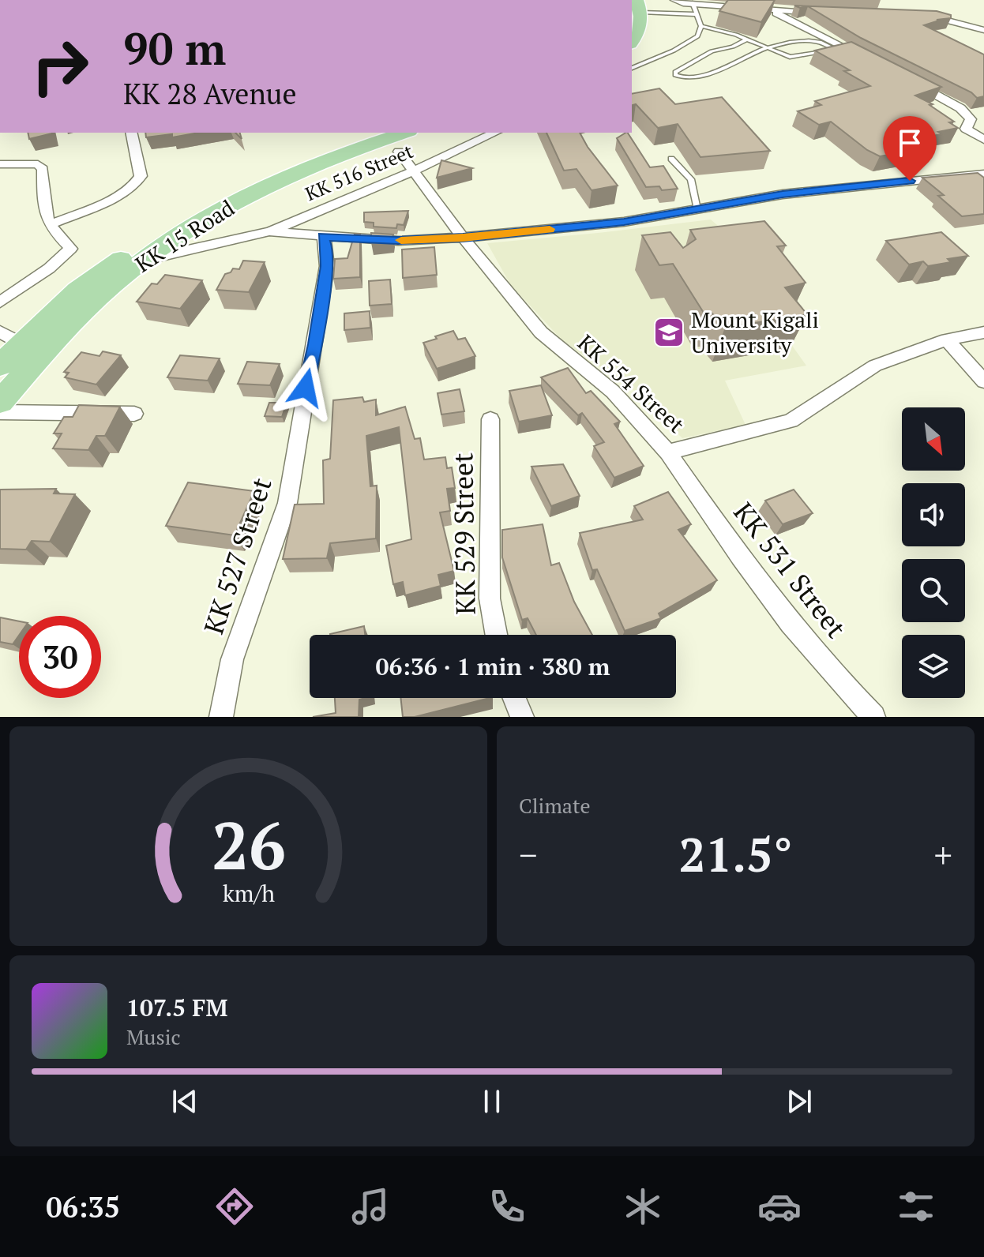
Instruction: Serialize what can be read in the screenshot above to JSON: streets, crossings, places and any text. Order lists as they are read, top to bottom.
{
  "streets": {
    "highway": ["KK 15 Road"],
    "street": [
      "KK 516 Street",
      "KK 554 Street",
      "KK 529 Street",
      "KK 527 Street",
      "KK 531 Street"
    ]
  },
  "crossings": [
    ["KK 516 Street", "KK 554 Street"],
    ["KK 554 Street", "KK 531 Street"]
  ],
  "places": {
    "school or university": ["Mount Kigali University"]
  },
  "north": "bottom right",
  "page": {
    "turn": ["90 m", "KK 28 Avenue"],
    "limit": "30",
    "trip": "06:36 · 1 min · 380 m",
    "tile": "Climate",
    "heat": ["−", "21.5°", "+"],
    "song": ["107.5 FM", "Music"],
    "tabs": "06:35",
    "gauge": ["26", "km/h"]
  }
}
